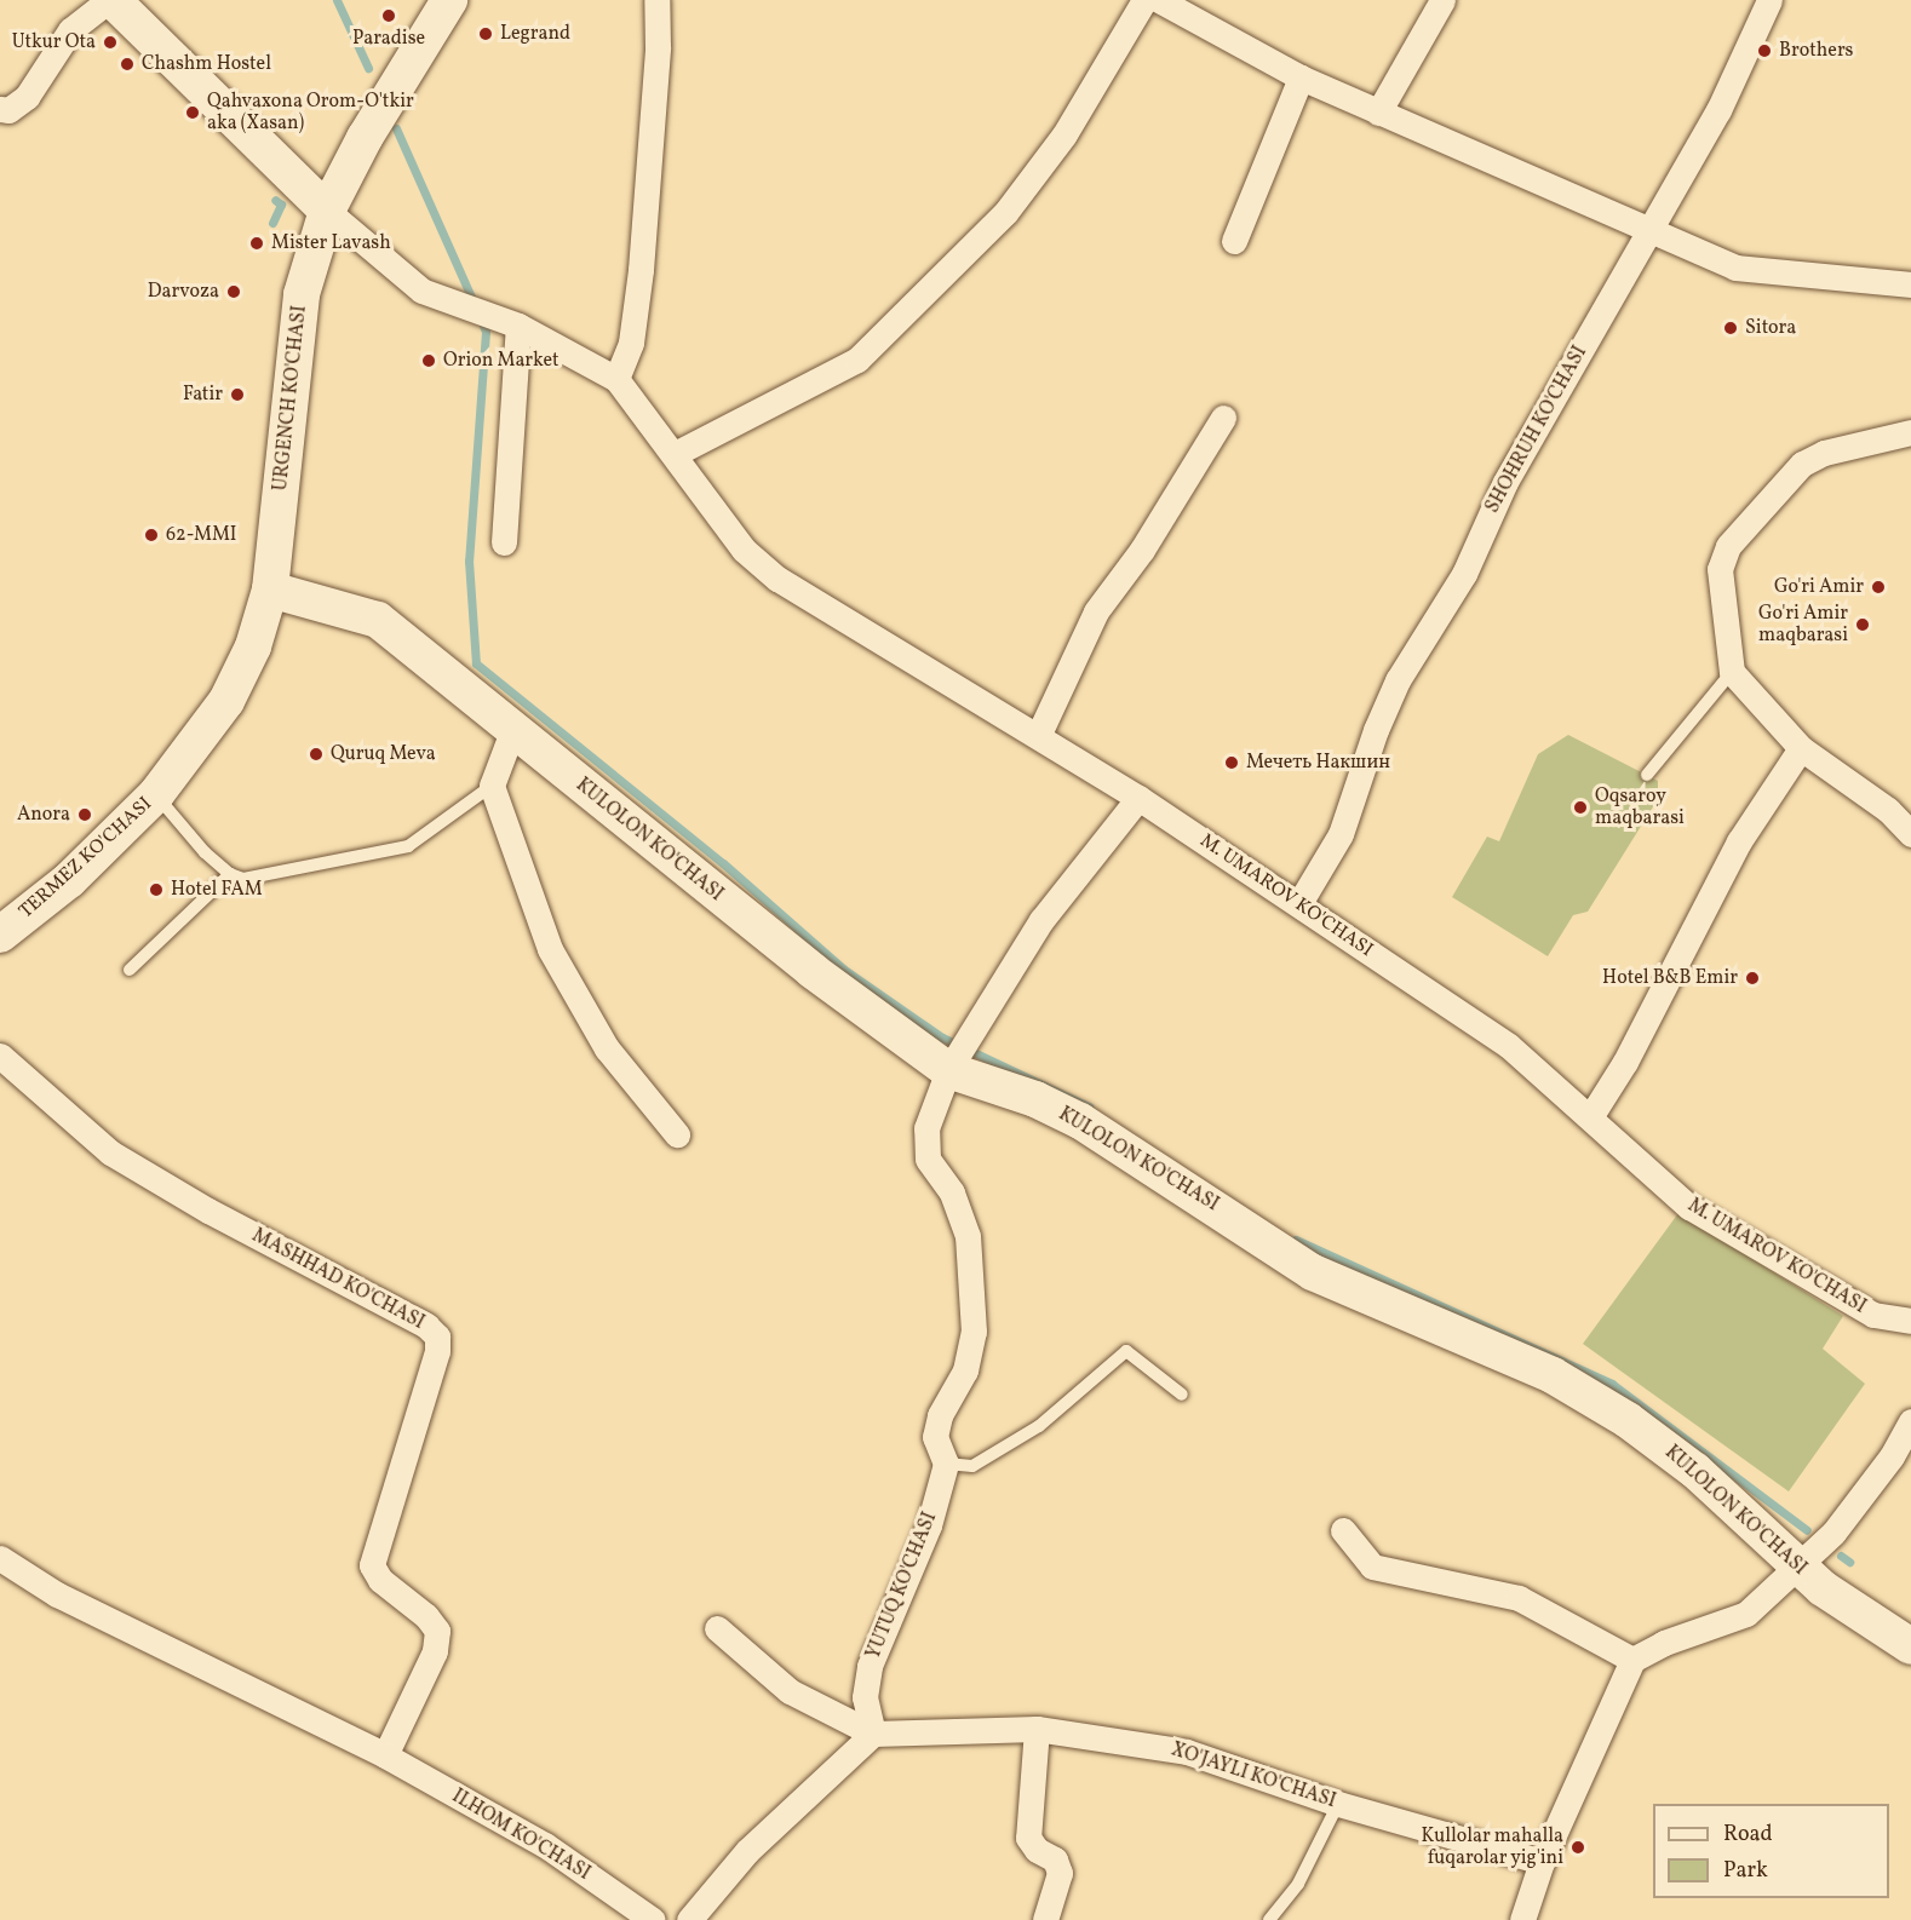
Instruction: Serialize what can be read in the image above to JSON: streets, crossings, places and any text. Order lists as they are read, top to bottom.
{
  "streets": {
    "main road": ["URGENCH KO'CHASI", "KULOLON KO'CHASI", "TERMEZ KO'CHASI"],
    "street": [
      "SHOHRUH KO'CHASI",
      "M. UMAROV KO'CHASI",
      "MASHHAD KO'CHASI",
      "YUTUQ KO'CHASI",
      "XO'JAYLI KO'CHASI",
      "ILHOM KO'CHASI"
    ]
  },
  "crossings": [
    ["URGENCH KO'CHASI", "KULOLON KO'CHASI"],
    ["URGENCH KO'CHASI", "TERMEZ KO'CHASI"],
    ["SHOHRUH KO'CHASI", "M. UMAROV KO'CHASI"],
    ["KULOLON KO'CHASI", "TERMEZ KO'CHASI"],
    ["MASHHAD KO'CHASI", "ILHOM KO'CHASI"],
    ["YUTUQ KO'CHASI", "XO'JAYLI KO'CHASI"]
  ],
  "places": [
    "Paradise",
    "Legrand",
    "Utkur Ota",
    "Brothers",
    "Chashm Hostel",
    "Qahvaxona Orom-O'tkir aka (Xasan)",
    "Mister Lavash",
    "Darvoza",
    "Sitora",
    "Orion Market",
    "Fatir",
    "62-MMI",
    "Go'ri Amir",
    "Go'ri Amir maqbarasi",
    "Quruq Meva",
    "Мечеть Накшин",
    "Oqsaroy maqbarasi",
    "Anora",
    "Hotel FAM",
    "Hotel B&B Emir",
    "Kullolar mahalla fuqarolar yig'ini"
  ],
  "legend": ["Road", "Park"]
}
